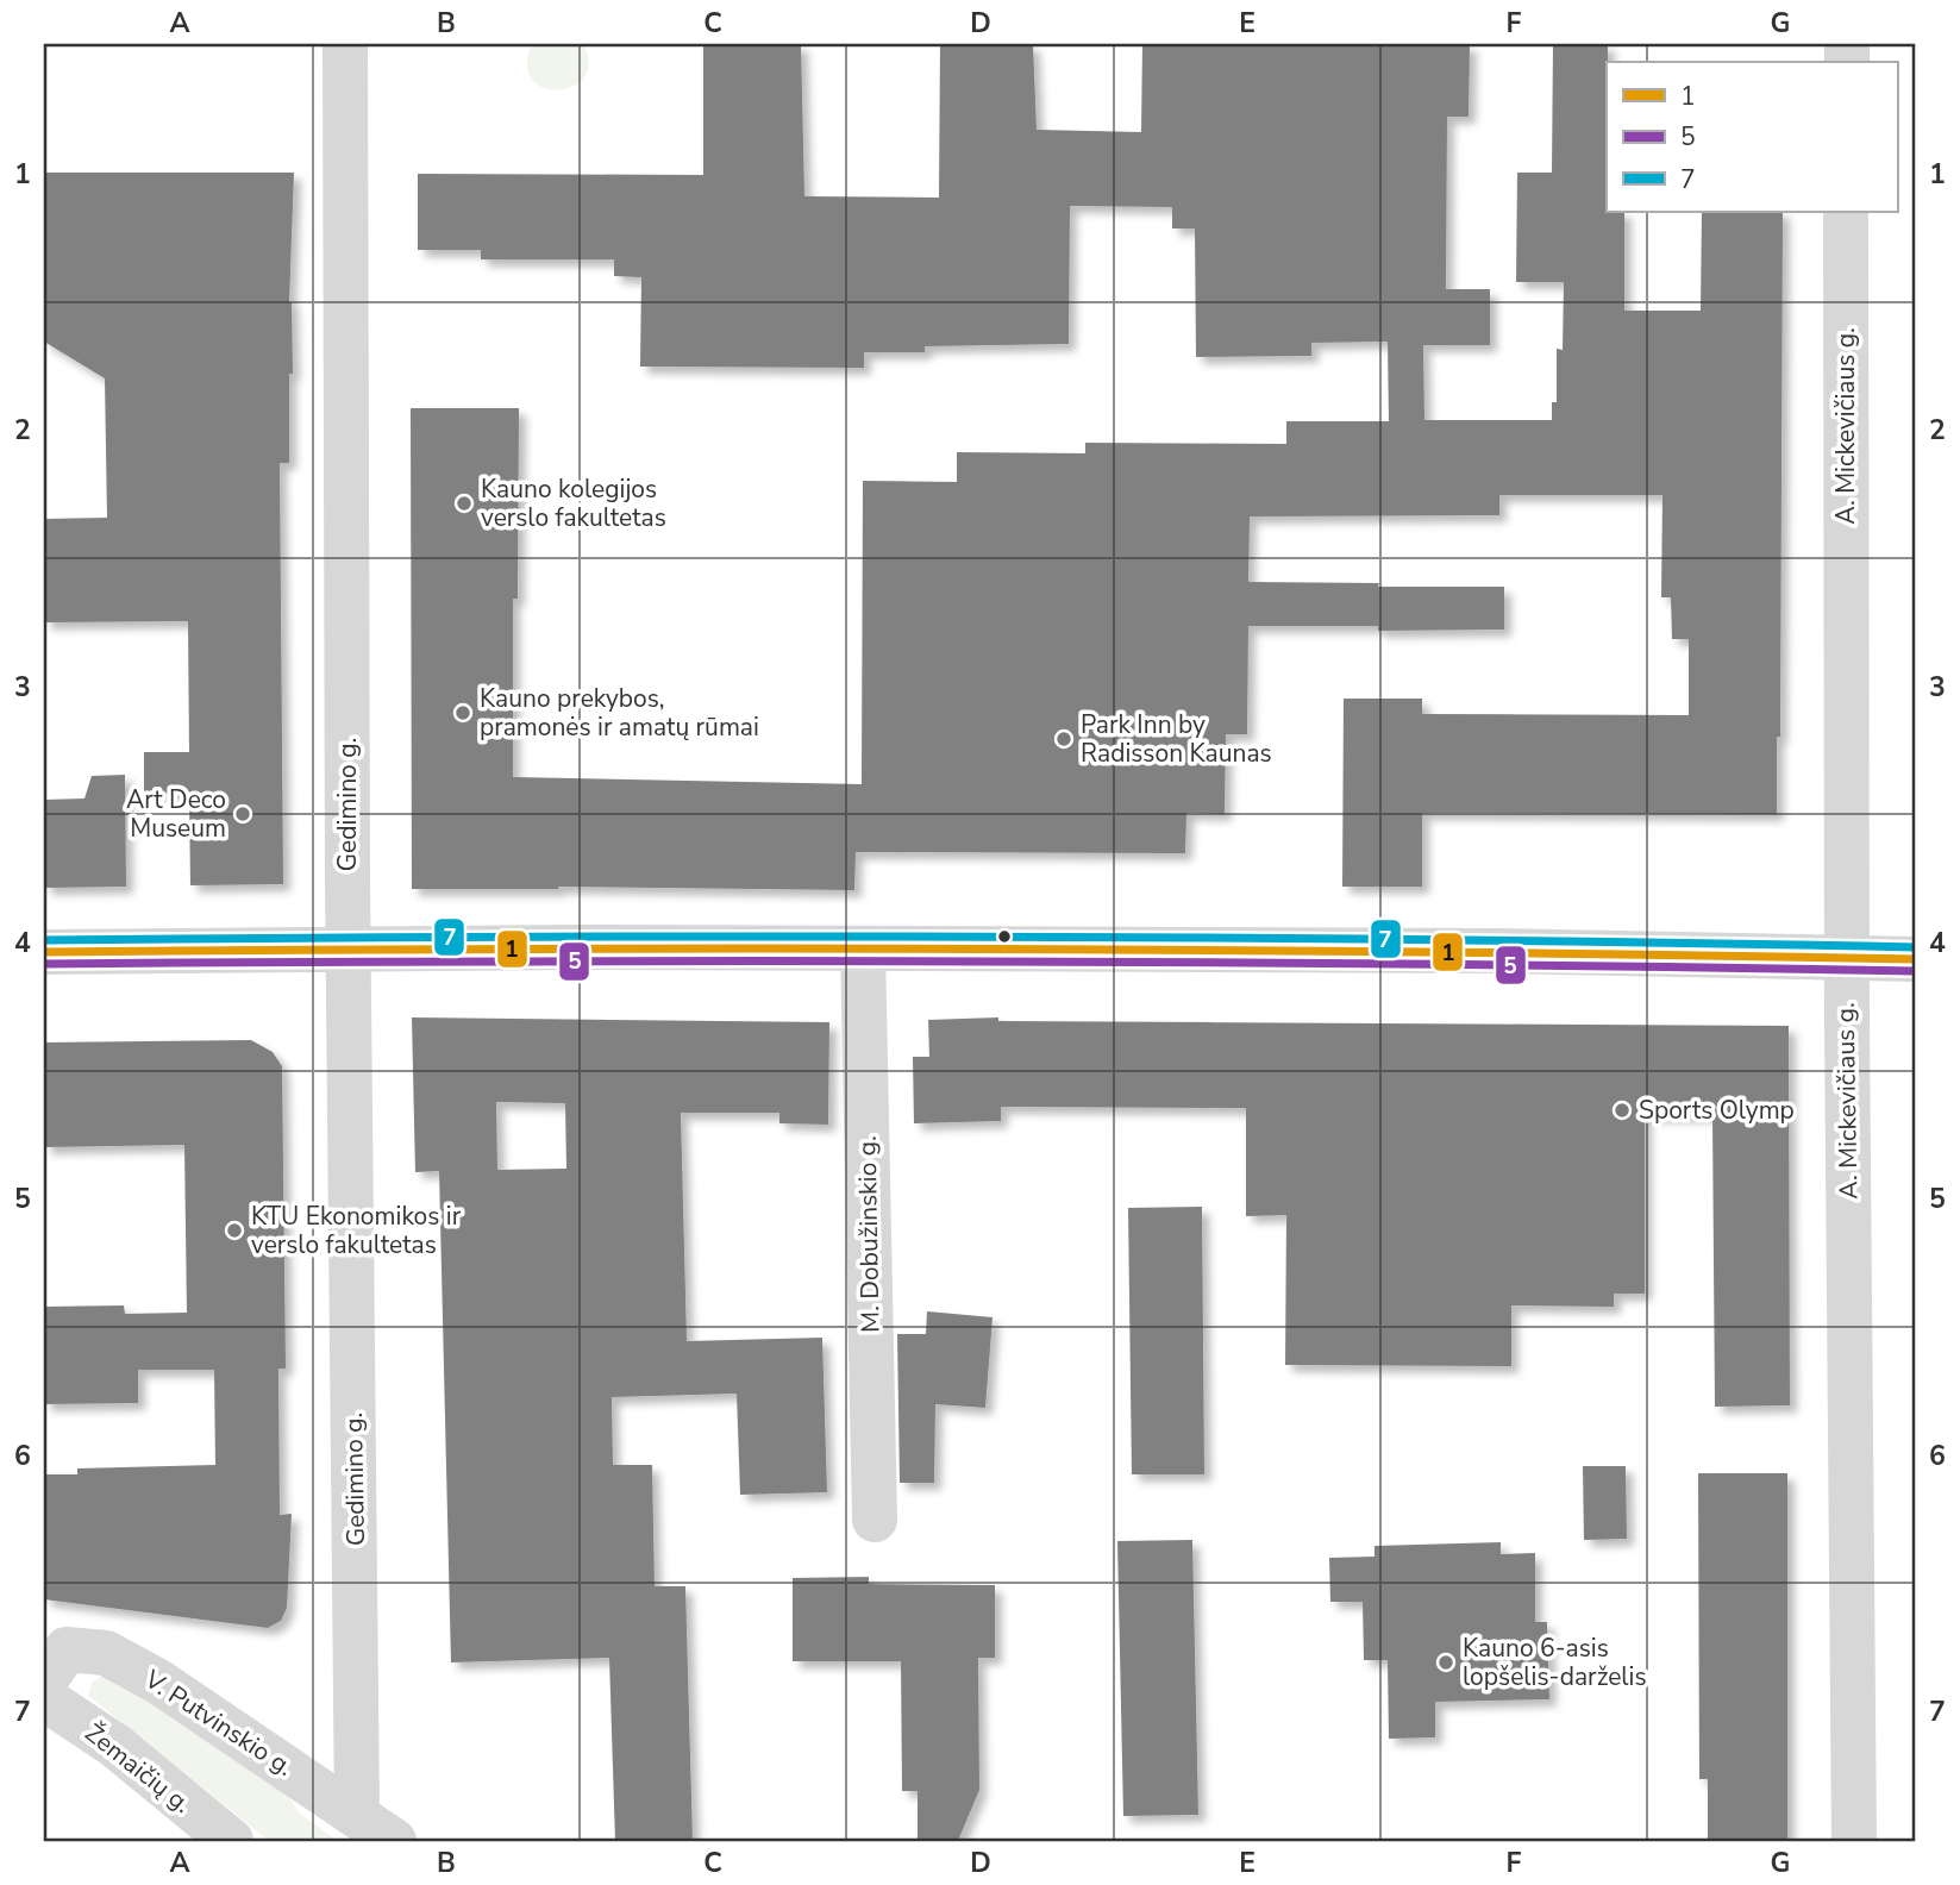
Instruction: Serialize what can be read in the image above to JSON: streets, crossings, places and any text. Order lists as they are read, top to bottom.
{
  "streets": {
    "street": [
      "A. Mickevičiaus g.",
      "Gedimino g.",
      "M. Dobužinskio g.",
      "V. Putvinskio g.",
      "Žemaičių g."
    ]
  },
  "crossings": [
    ["Gedimino g.", "V. Putvinskio g."]
  ],
  "places": [
    "Kauno kolegijos verslo fakultetas",
    "Kauno prekybos, pramonės ir amatų rūmai",
    "Park Inn by Radisson Kaunas",
    "Art Deco Museum",
    "Sports Olymp",
    "KTU Ekonomikos ir verslo fakultetas",
    "Kauno 6-asis lopšelis-darželis"
  ],
  "lines": ["transit line 7", "transit line 1", "transit line 5"],
  "legend": ["1", "5", "7"],
  "grid": {
    "columns": [
      "A",
      "B",
      "C",
      "D",
      "E",
      "F",
      "G"
    ],
    "rows": [
      "1",
      "2",
      "3",
      "4",
      "5",
      "6",
      "7"
    ]
  }
}
